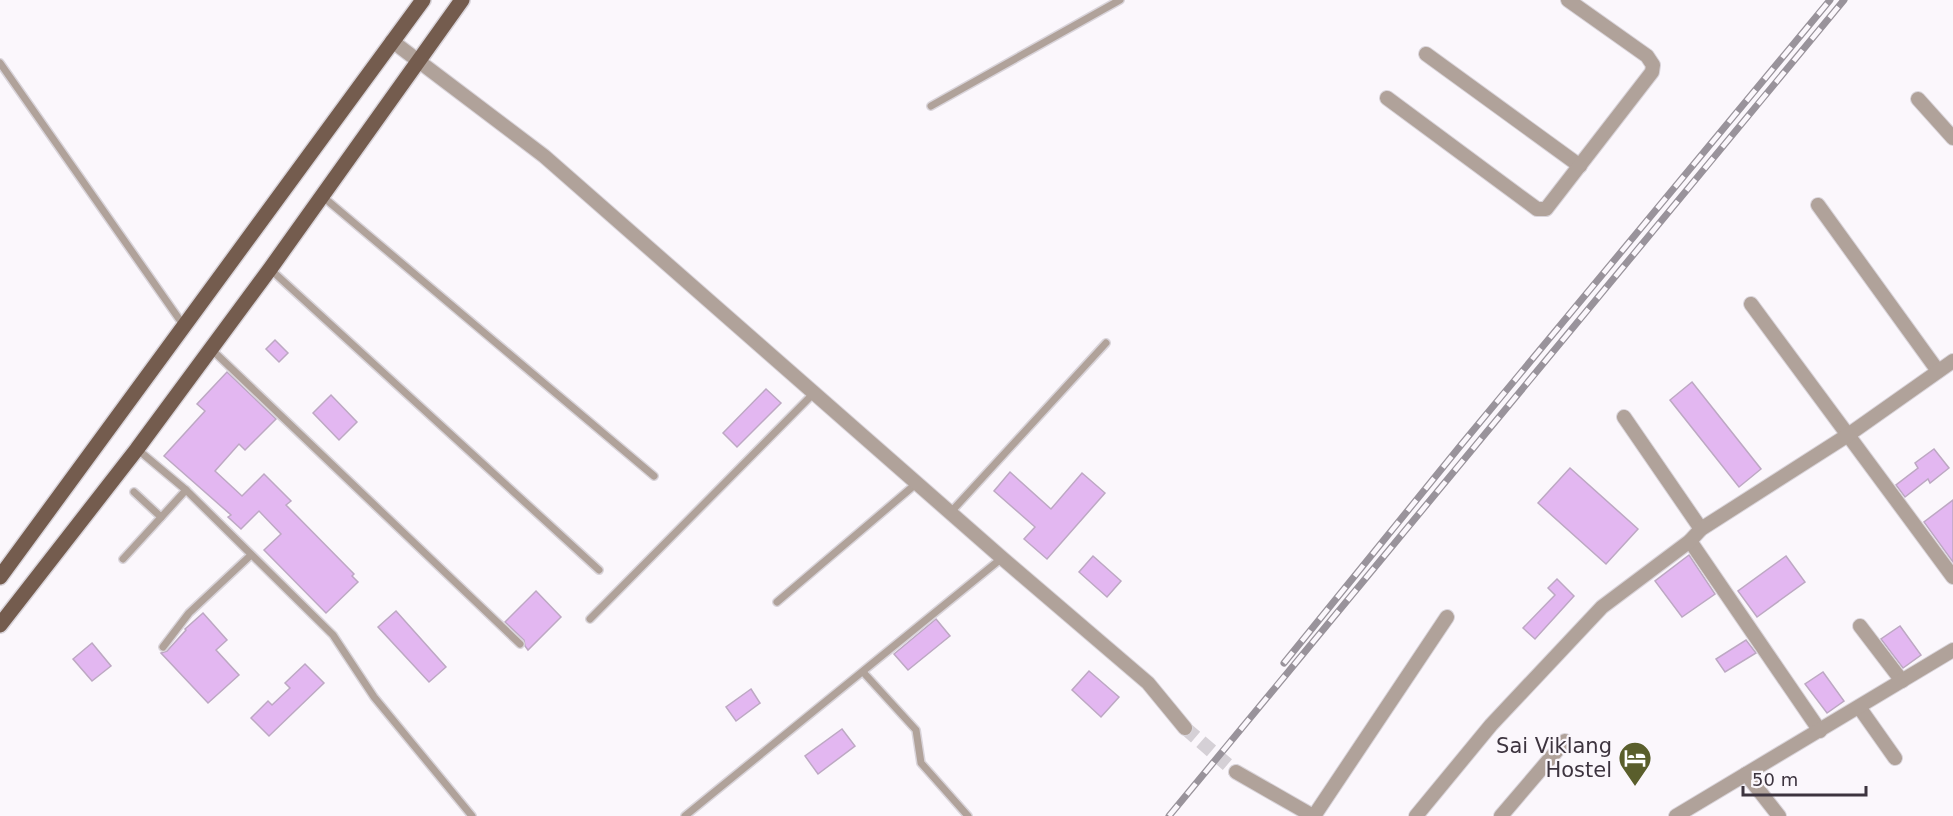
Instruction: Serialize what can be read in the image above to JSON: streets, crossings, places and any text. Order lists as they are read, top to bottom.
{
  "places": {
    "hotel": ["Sai Viklang Hostel"]
  },
  "scale_bar": "50 m"
}
